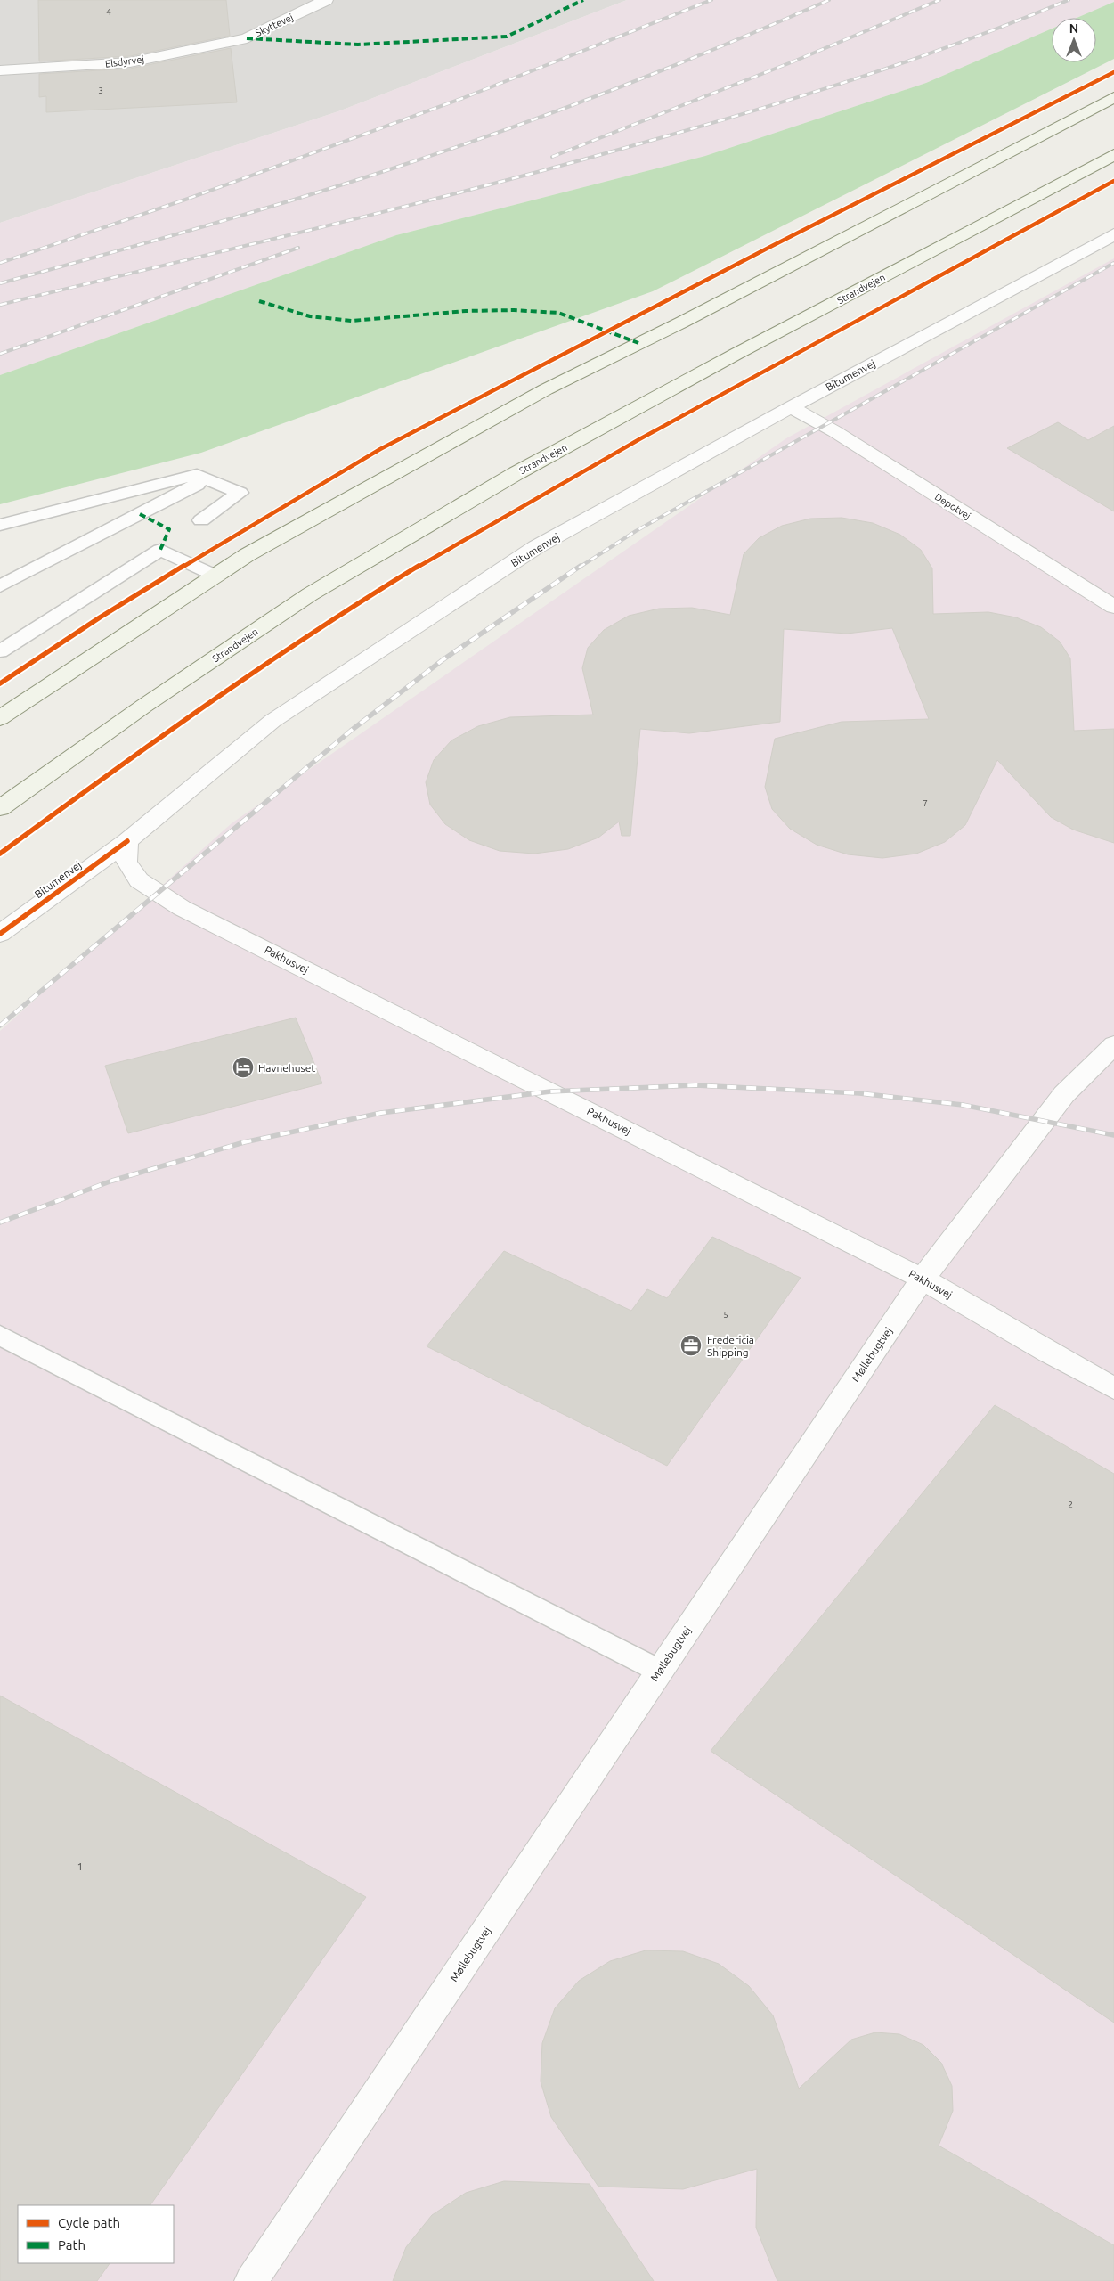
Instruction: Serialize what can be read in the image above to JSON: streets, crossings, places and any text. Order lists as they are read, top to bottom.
{
  "streets": {
    "street": [
      "Skyttevej",
      "Elsdyrvej",
      "Strandvejen",
      "Bitumenvej",
      "Depotvej",
      "Pakhusvej",
      "Møllebugtvej"
    ]
  },
  "crossings": [
    ["Skyttevej", "Elsdyrvej"],
    ["Bitumenvej", "Depotvej"],
    ["Bitumenvej", "Pakhusvej"],
    ["Pakhusvej", "Møllebugtvej"]
  ],
  "places": {
    "hotel": ["Havnehuset"],
    "office": ["Fredericia Shipping"]
  },
  "house_numbers": [
    "4",
    "3",
    "7",
    "5",
    "2",
    "1"
  ],
  "legend": ["Cycle path", "Path"],
  "north": "top"
}
